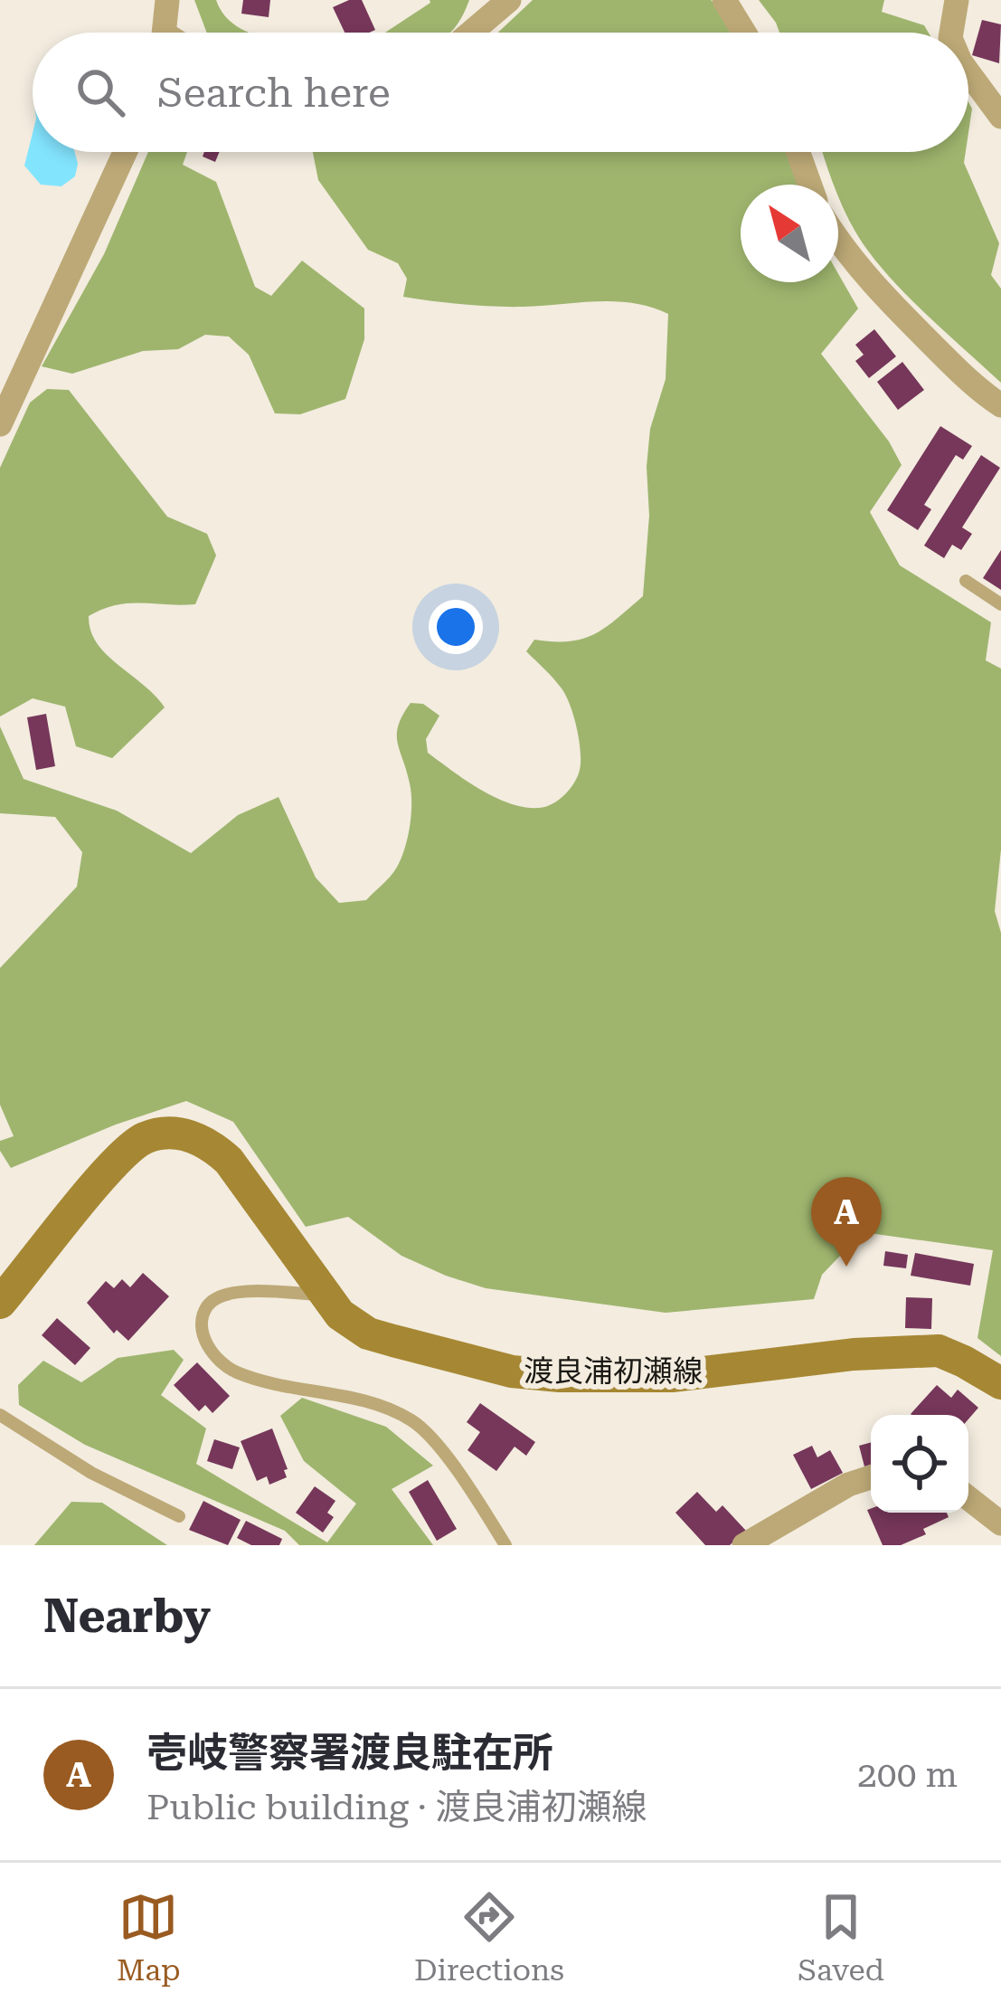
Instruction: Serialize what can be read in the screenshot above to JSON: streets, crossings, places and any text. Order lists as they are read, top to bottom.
{
  "streets": {
    "main road": ["渡良浦初瀬線"]
  },
  "north": "top left",
  "page": {
    "search": "Search here",
    "pins": "A",
    "heading": "Nearby",
    "list": [
      {
        "mark": "A",
        "name": "壱岐警察署渡良駐在所",
        "note": "Public building · 渡良浦初瀬線",
        "value": "200 m"
      }
    ],
    "nav": ["Map", "Directions", "Saved"]
  }
}
